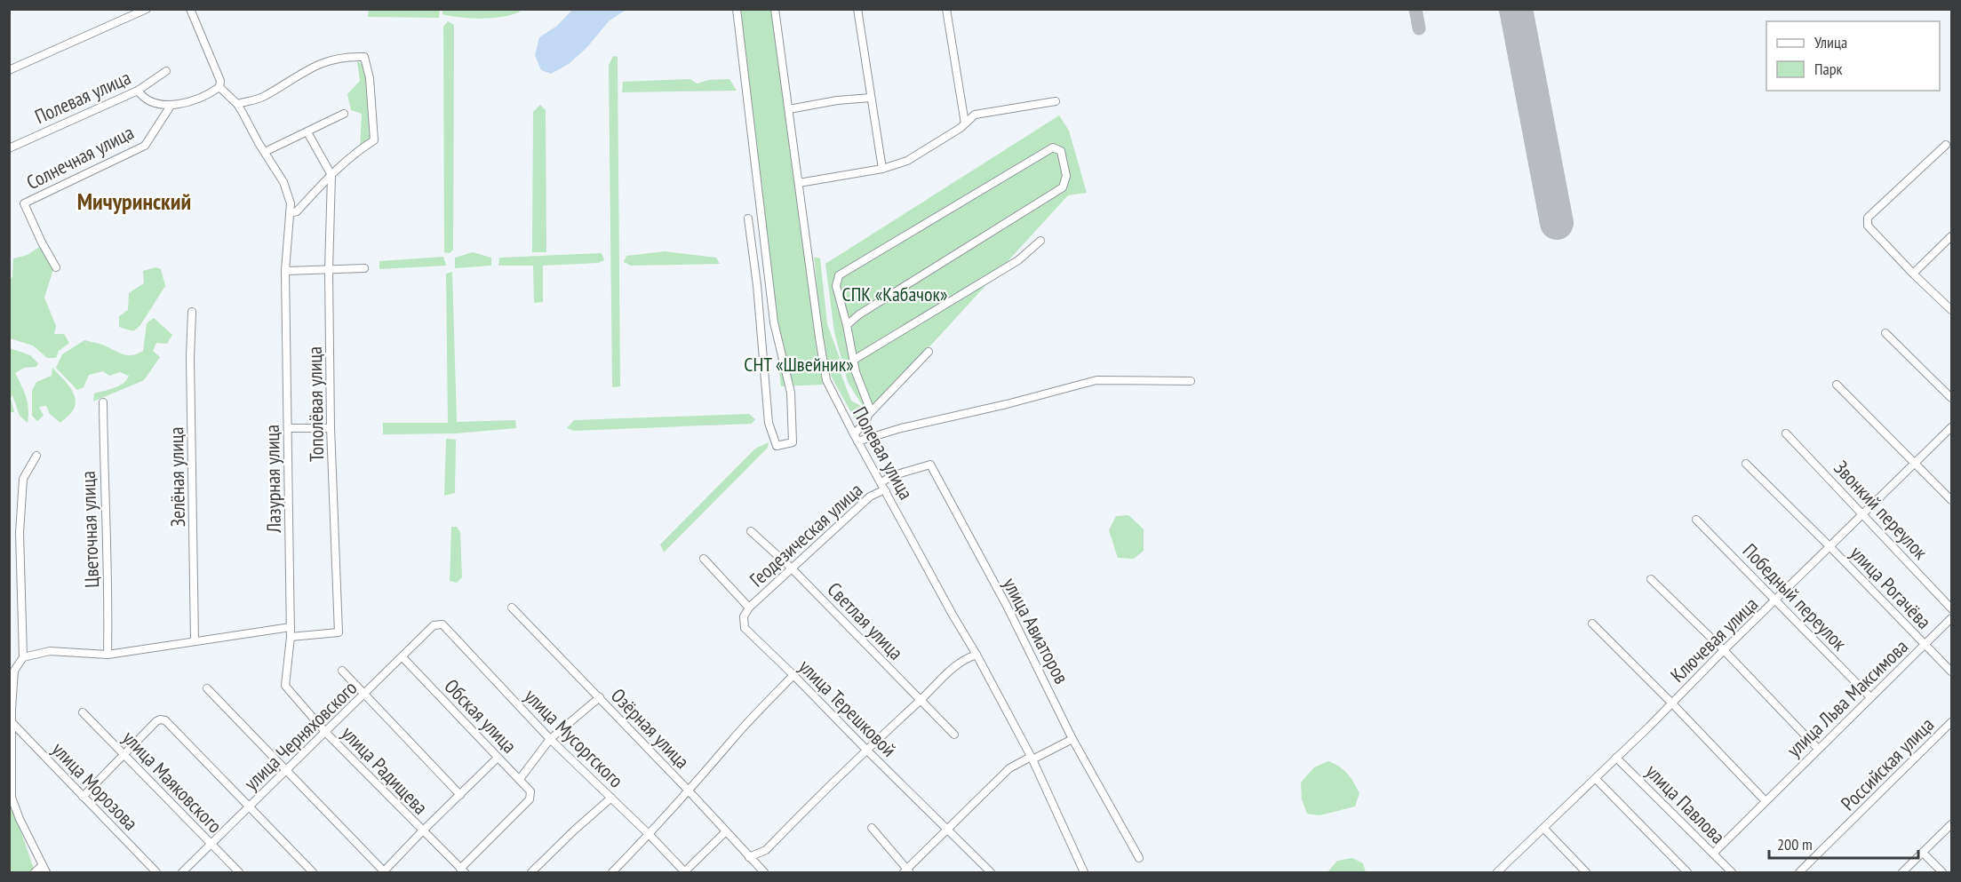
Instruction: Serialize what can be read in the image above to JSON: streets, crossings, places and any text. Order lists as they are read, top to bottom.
{
  "streets": {
    "street": [
      "Полевая улица",
      "Солнечная улица",
      "Тополёвая улица",
      "Зелёная улица",
      "Лазурная улица",
      "Звонкий переулок",
      "Цветочная улица",
      "Геодезическая улица",
      "улица Рогачёва",
      "Победный переулок",
      "Светлая улица",
      "улица Авиаторов",
      "Ключевая улица",
      "улица Льва Максимова",
      "улица Терешковой",
      "Обская улица",
      "Озёрная улица",
      "улица Черняховского",
      "улица Мусоргского",
      "Российская улица",
      "улица Радищева",
      "улица Маяковского",
      "улица Морозова",
      "улица Павлова"
    ]
  },
  "crossings": [
    ["Полевая улица", "Геодезическая улица"],
    ["Полевая улица", "улица Авиаторов"],
    ["Тополёвая улица", "Лазурная улица"],
    ["Лазурная улица", "улица Радищева"],
    ["Звонкий переулок", "Ключевая улица"],
    ["Геодезическая улица", "Светлая улица"],
    ["Геодезическая улица", "улица Терешковой"],
    ["улица Рогачёва", "Ключевая улица"],
    ["улица Рогачёва", "улица Льва Максимова"],
    ["Победный переулок", "Ключевая улица"],
    ["Победный переулок", "улица Льва Максимова"],
    ["Ключевая улица", "улица Павлова"],
    ["улица Льва Максимова", "улица Павлова"],
    ["Обская улица", "улица Черняховского"],
    ["Обская улица", "улица Радищева"],
    ["улица Черняховского", "улица Мусоргского"],
    ["улица Черняховского", "улица Радищева"],
    ["улица Черняховского", "улица Маяковского"]
  ],
  "districts": ["Мичуринский"],
  "parks": ["СПК «Кабачок»", "СНТ «Швейник»"],
  "legend": ["Улица", "Парк"],
  "scale_bar": "200 m"
}
